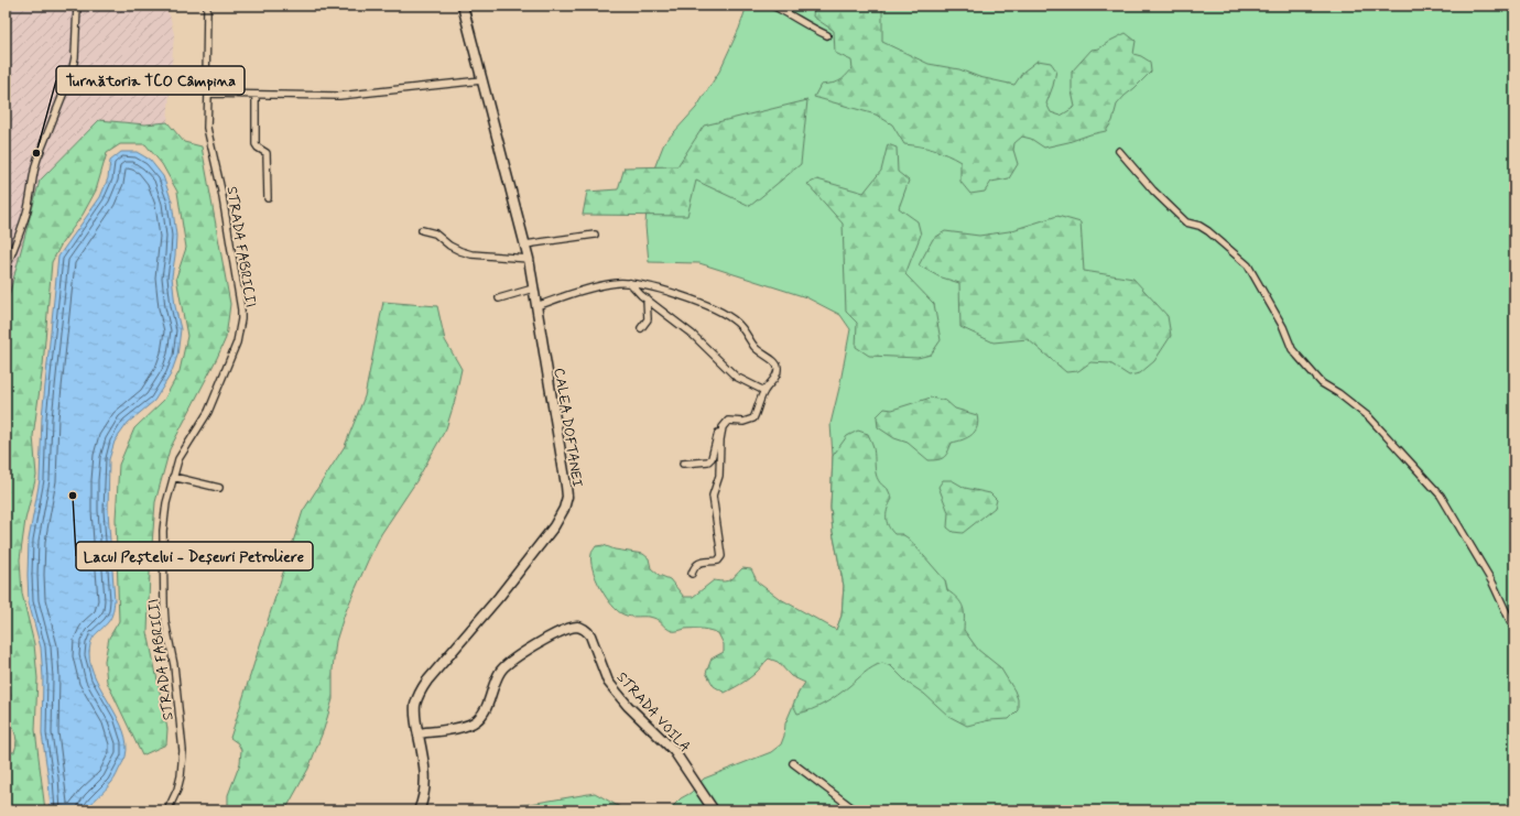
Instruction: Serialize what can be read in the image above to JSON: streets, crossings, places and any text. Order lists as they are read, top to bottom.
{
  "streets": {
    "main road": ["CALEA DOFTANEI", "STRADA VOILA"],
    "street": ["STRADA FABRICII"]
  },
  "crossings": [
    ["CALEA DOFTANEI", "STRADA VOILA"]
  ],
  "places": ["Turnătoria TCO Câmpina", "Lacul Peștelui - Deșeuri Petroliere"]
}
